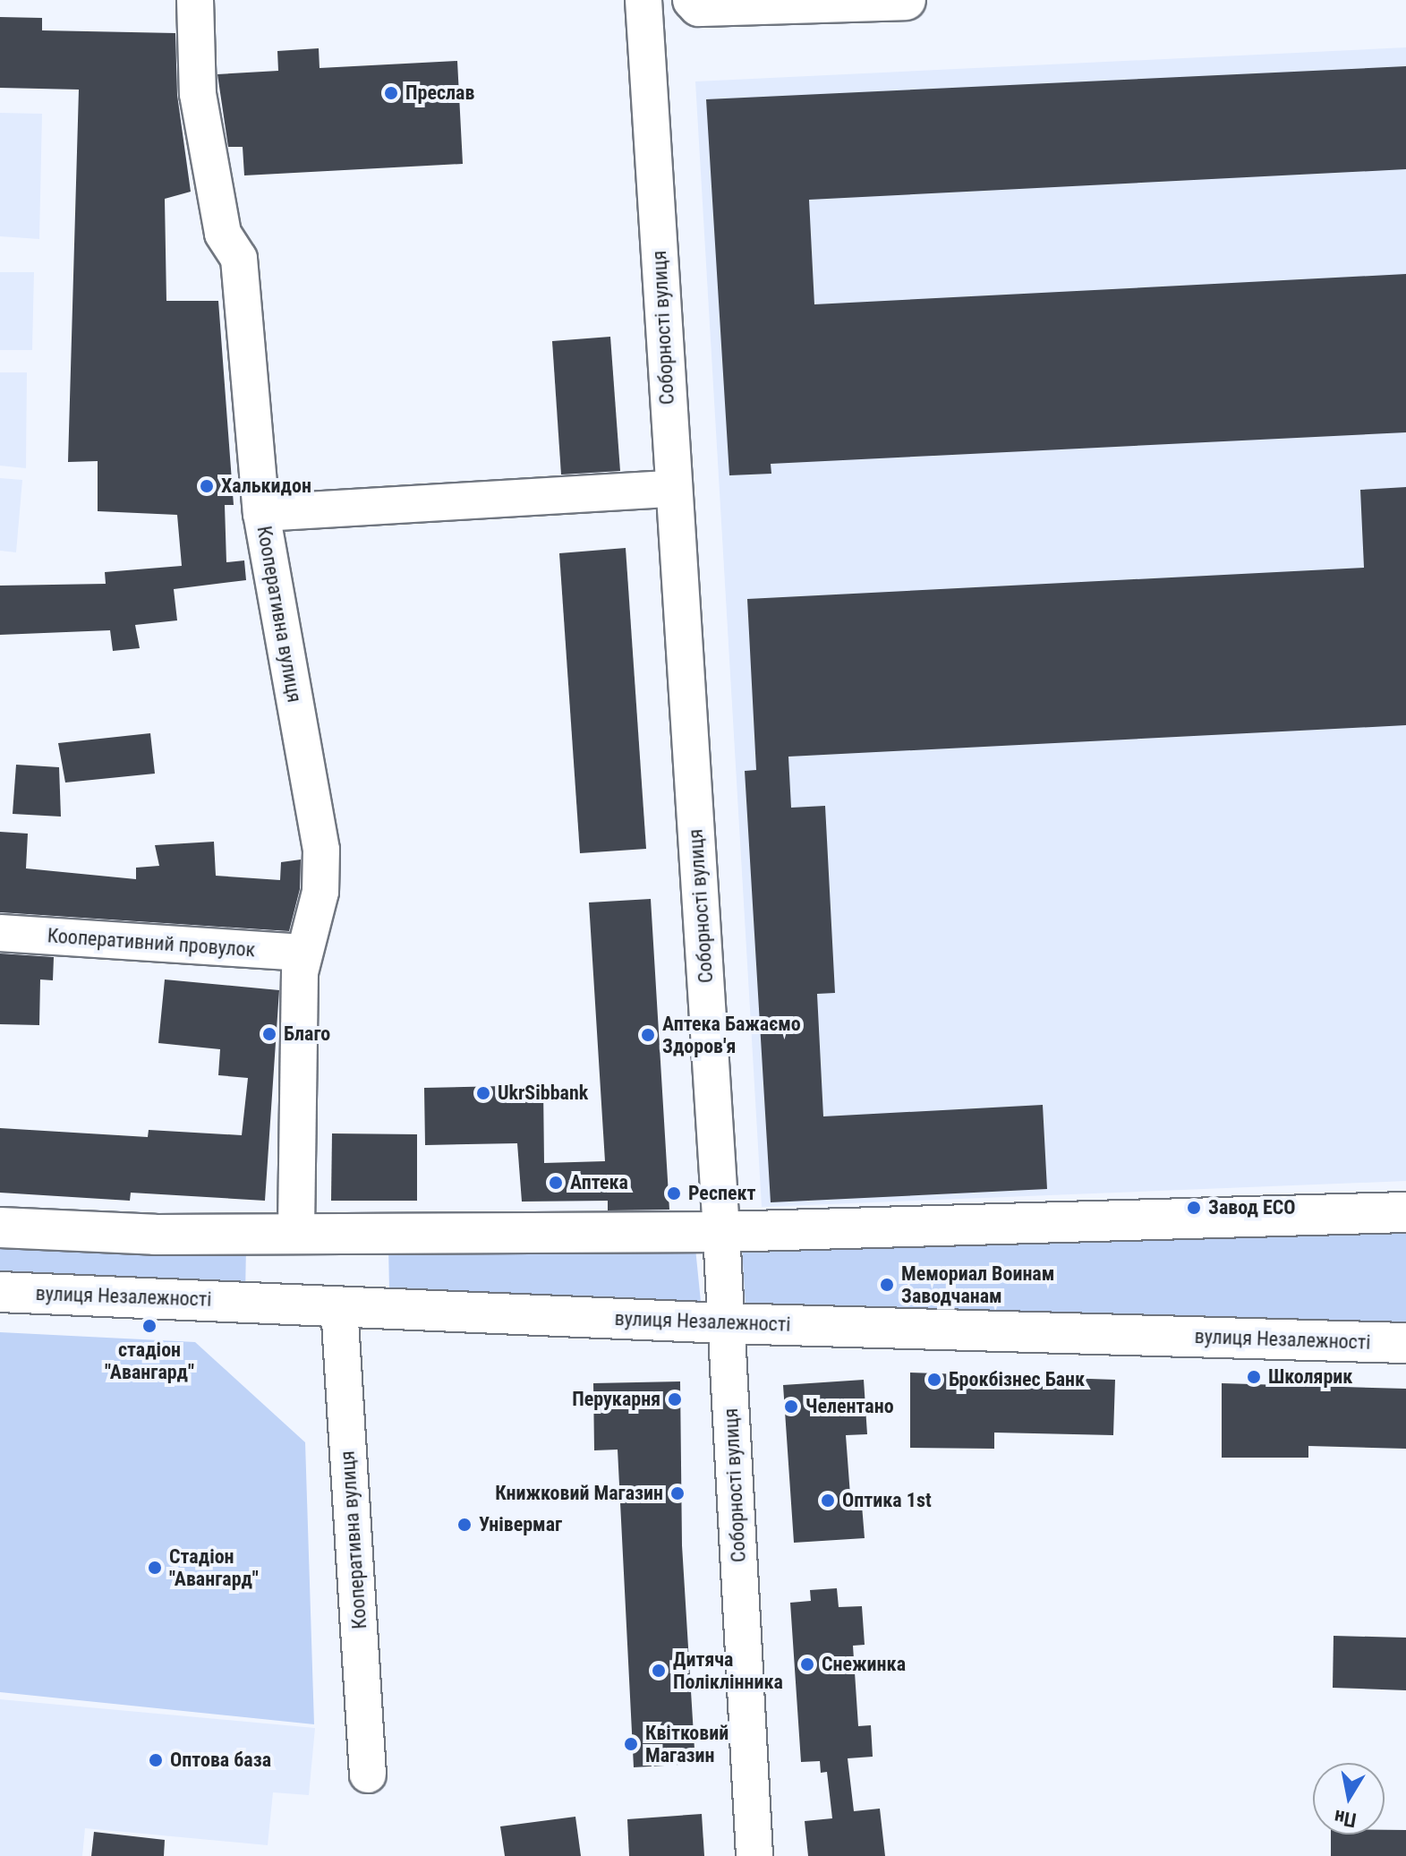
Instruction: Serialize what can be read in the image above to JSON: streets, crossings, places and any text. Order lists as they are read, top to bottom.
{
  "streets": {
    "street": [
      "Соборності вулиця",
      "Кооперативна вулиця",
      "Кооперативний провулок",
      "вулиця Незалежності"
    ]
  },
  "crossings": [
    ["Соборності вулиця", "вулиця Незалежності"],
    ["Кооперативна вулиця", "Кооперативний провулок"],
    ["Кооперативна вулиця", "вулиця Незалежності"]
  ],
  "places": [
    "Преслав",
    "Халькидон",
    "Благо",
    "Аптека Бажаємо Здоров'я",
    "UkrSibbank",
    "Аптека",
    "Респект",
    "Завод ЕСО",
    "Мемориал Воинам Заводчанам",
    "стадіон \"Авангард\"",
    "Школярик",
    "Брокбізнес Банк",
    "Перукарня",
    "Челентано",
    "Книжковий Магазин",
    "Оптика 1st",
    "Універмаг",
    "Стадіон \"Авангард\"",
    "Снежинка",
    "Дитяча Поліклінника",
    "Квітковий Магазин",
    "Оптова база"
  ],
  "north": "bottom"
}
